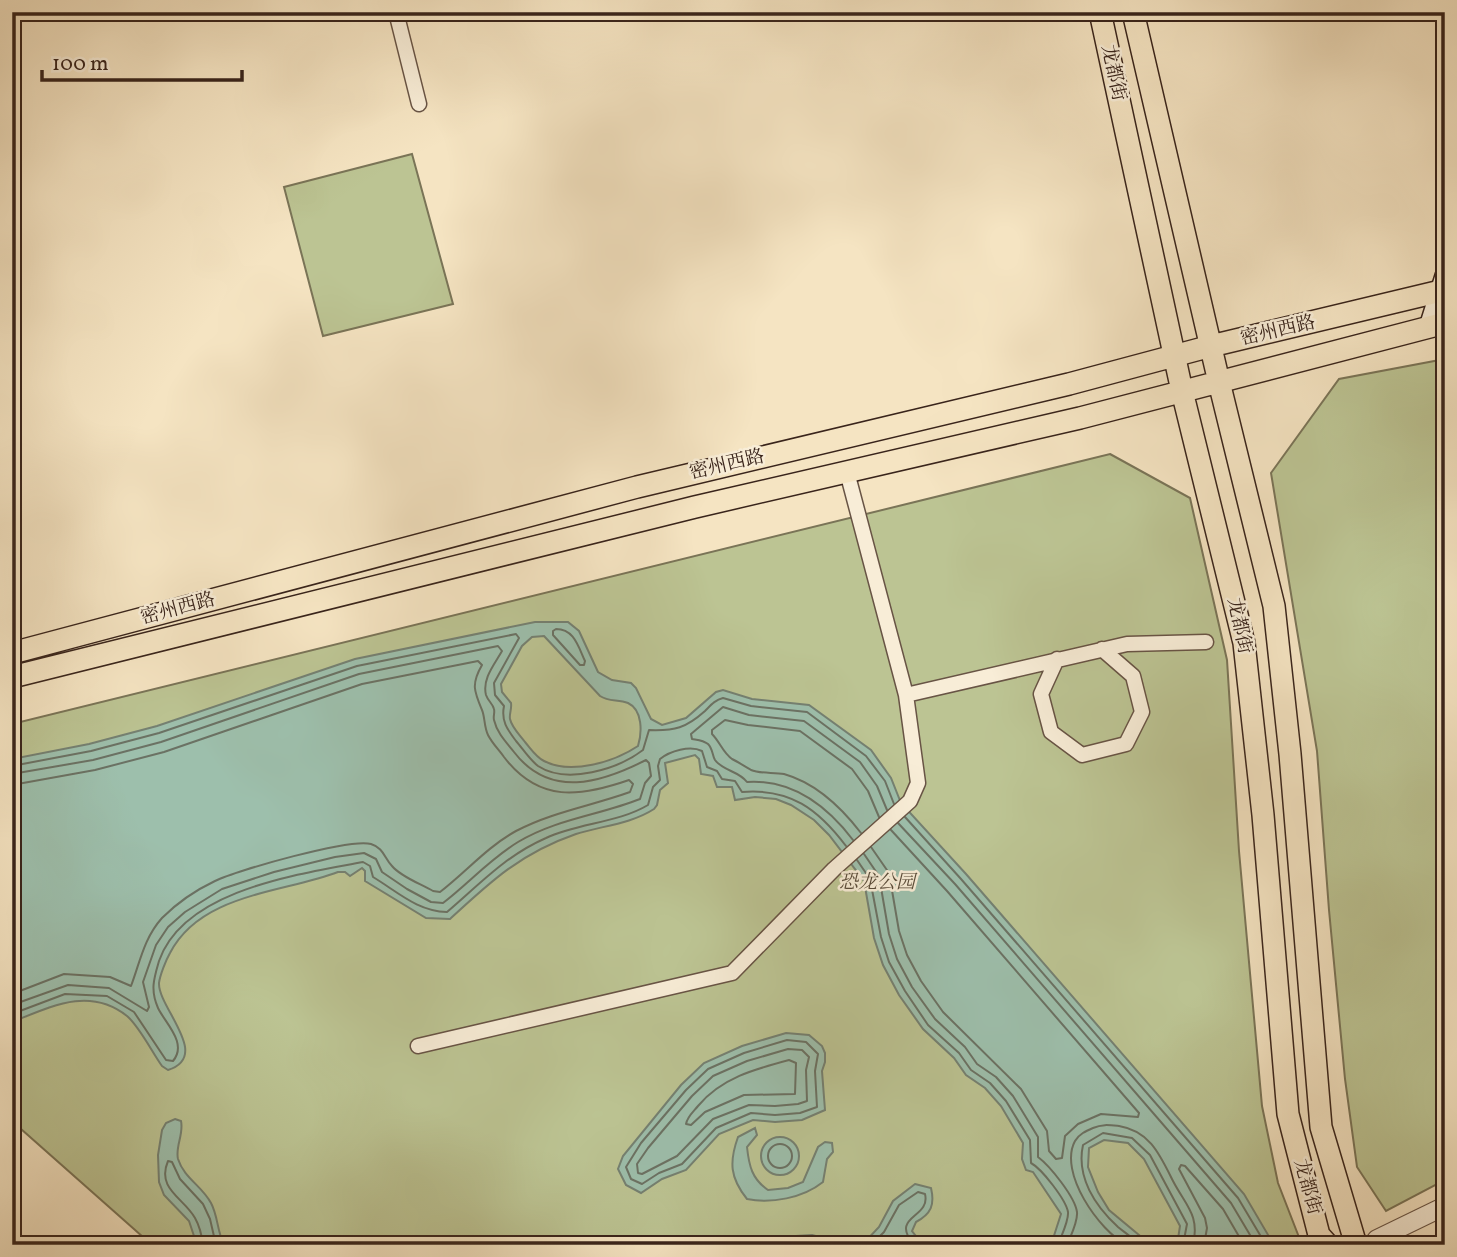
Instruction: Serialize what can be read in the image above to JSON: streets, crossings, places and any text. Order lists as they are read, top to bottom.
{
  "streets": {
    "main road": ["龙都街", "密州西路"]
  },
  "crossings": [
    ["龙都街", "密州西路"]
  ],
  "parks": ["恐龙公园"],
  "scale_bar": "100 m"
}
